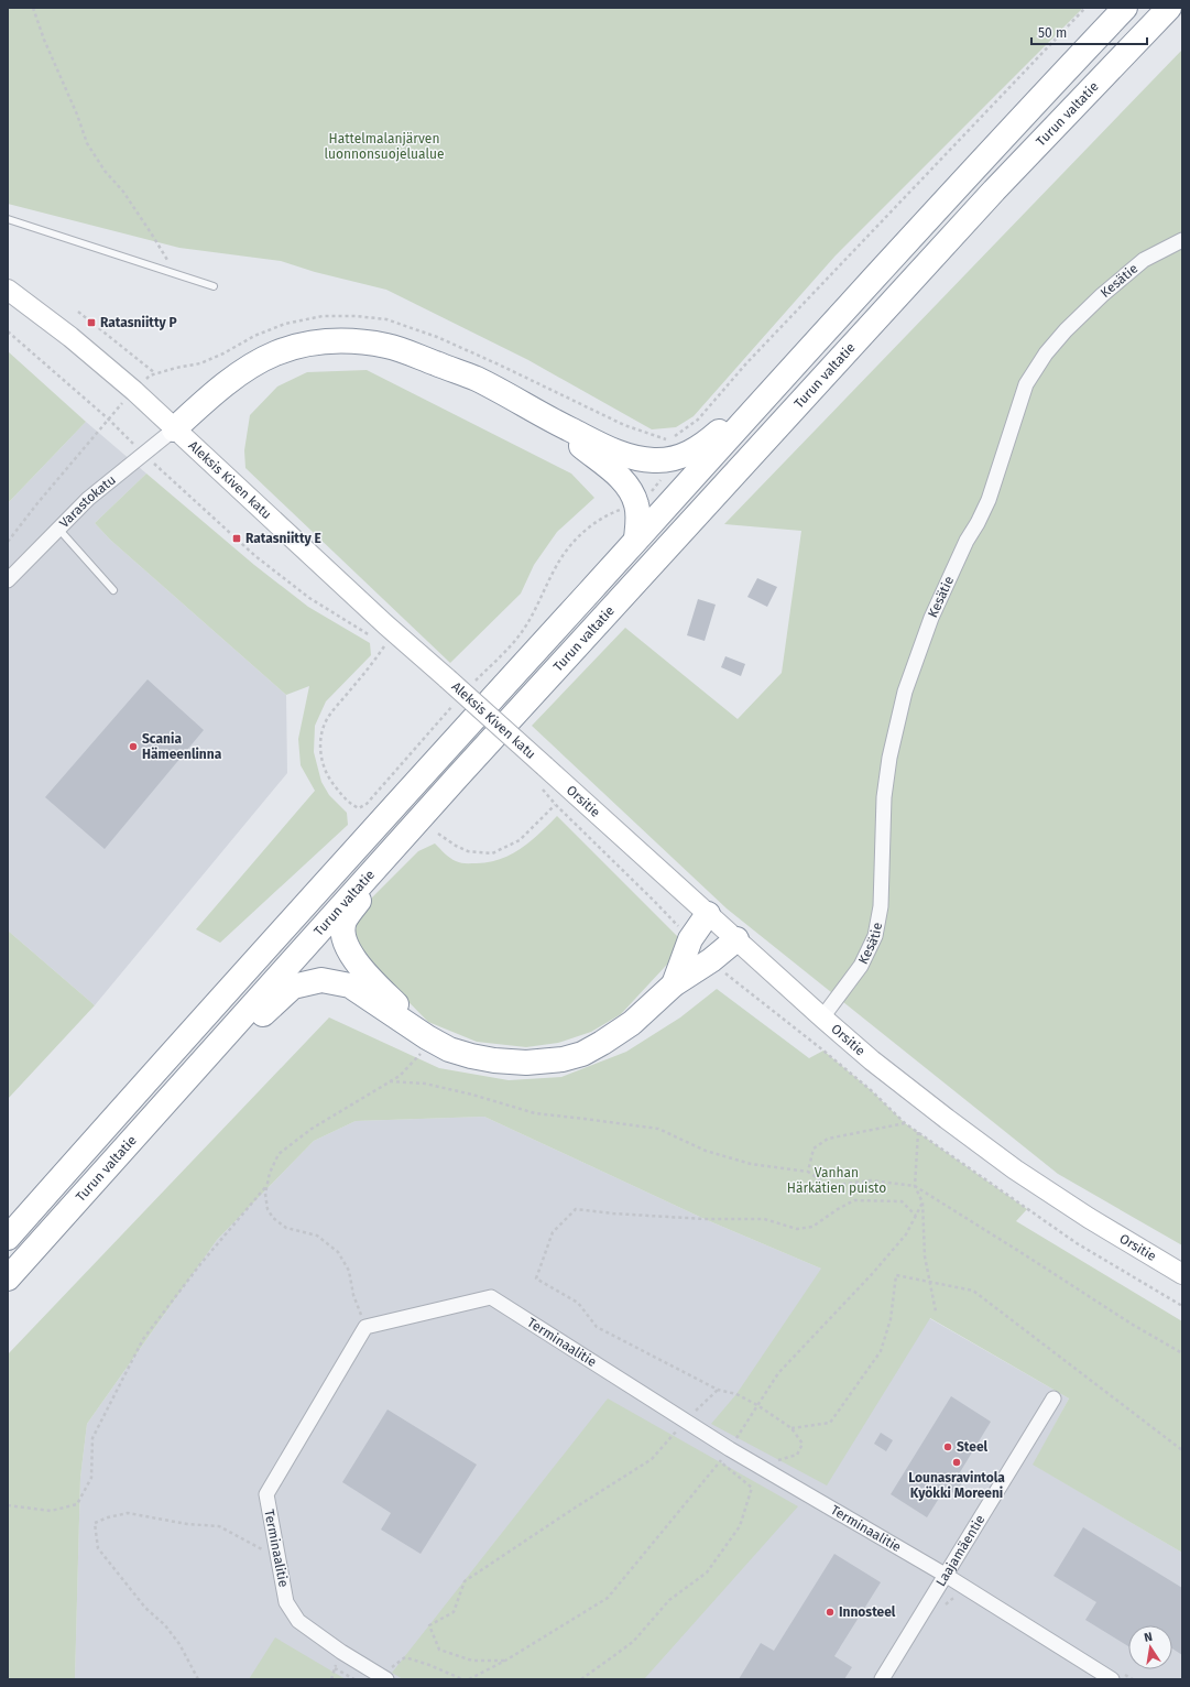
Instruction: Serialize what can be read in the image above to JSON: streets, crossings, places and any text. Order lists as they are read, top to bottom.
{
  "streets": {
    "highway": ["Turun valtatie"],
    "main road": ["Aleksis Kiven katu", "Orsitie"],
    "street": [
      "Kesätie",
      "Varastokatu",
      "Terminaalitie",
      "Laajamäentie"
    ]
  },
  "crossings": [
    ["Kesätie", "Orsitie"],
    ["Aleksis Kiven katu", "Varastokatu"],
    ["Aleksis Kiven katu", "Orsitie"],
    ["Terminaalitie", "Laajamäentie"]
  ],
  "parks": ["Hattelmalanjärven luonnonsuojelualue", "Vanhan Härkätien puisto"],
  "places": {
    "transit": ["Ratasniitty P", "Ratasniitty E"],
    "other": [
      "Scania Hämeenlinna",
      "Steel",
      "Lounasravintola Kyökki Moreeni",
      "Innosteel"
    ]
  },
  "scale_bar": "50 m",
  "north": "top"
}
